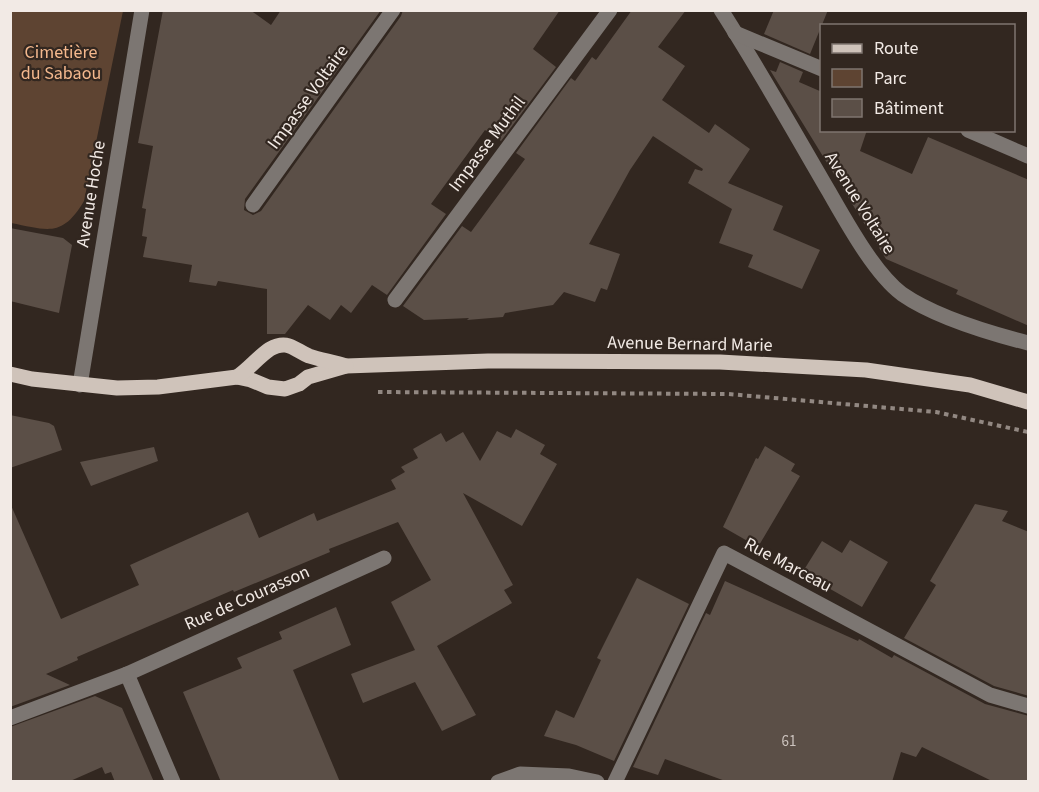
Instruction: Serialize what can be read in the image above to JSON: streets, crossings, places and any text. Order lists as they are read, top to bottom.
{
  "streets": {
    "main road": ["Avenue Bernard Marie"],
    "street": [
      "Impasse Voltaire",
      "Impasse Muthil",
      "Avenue Hoche",
      "Avenue Voltaire",
      "Rue Marceau",
      "Rue de Courasson"
    ]
  },
  "crossings": [
    ["Avenue Hoche", "Avenue Bernard Marie"]
  ],
  "parks": ["Cimetière du Sabaou"],
  "house_numbers": ["61"],
  "legend": ["Route", "Parc", "Bâtiment"]
}
